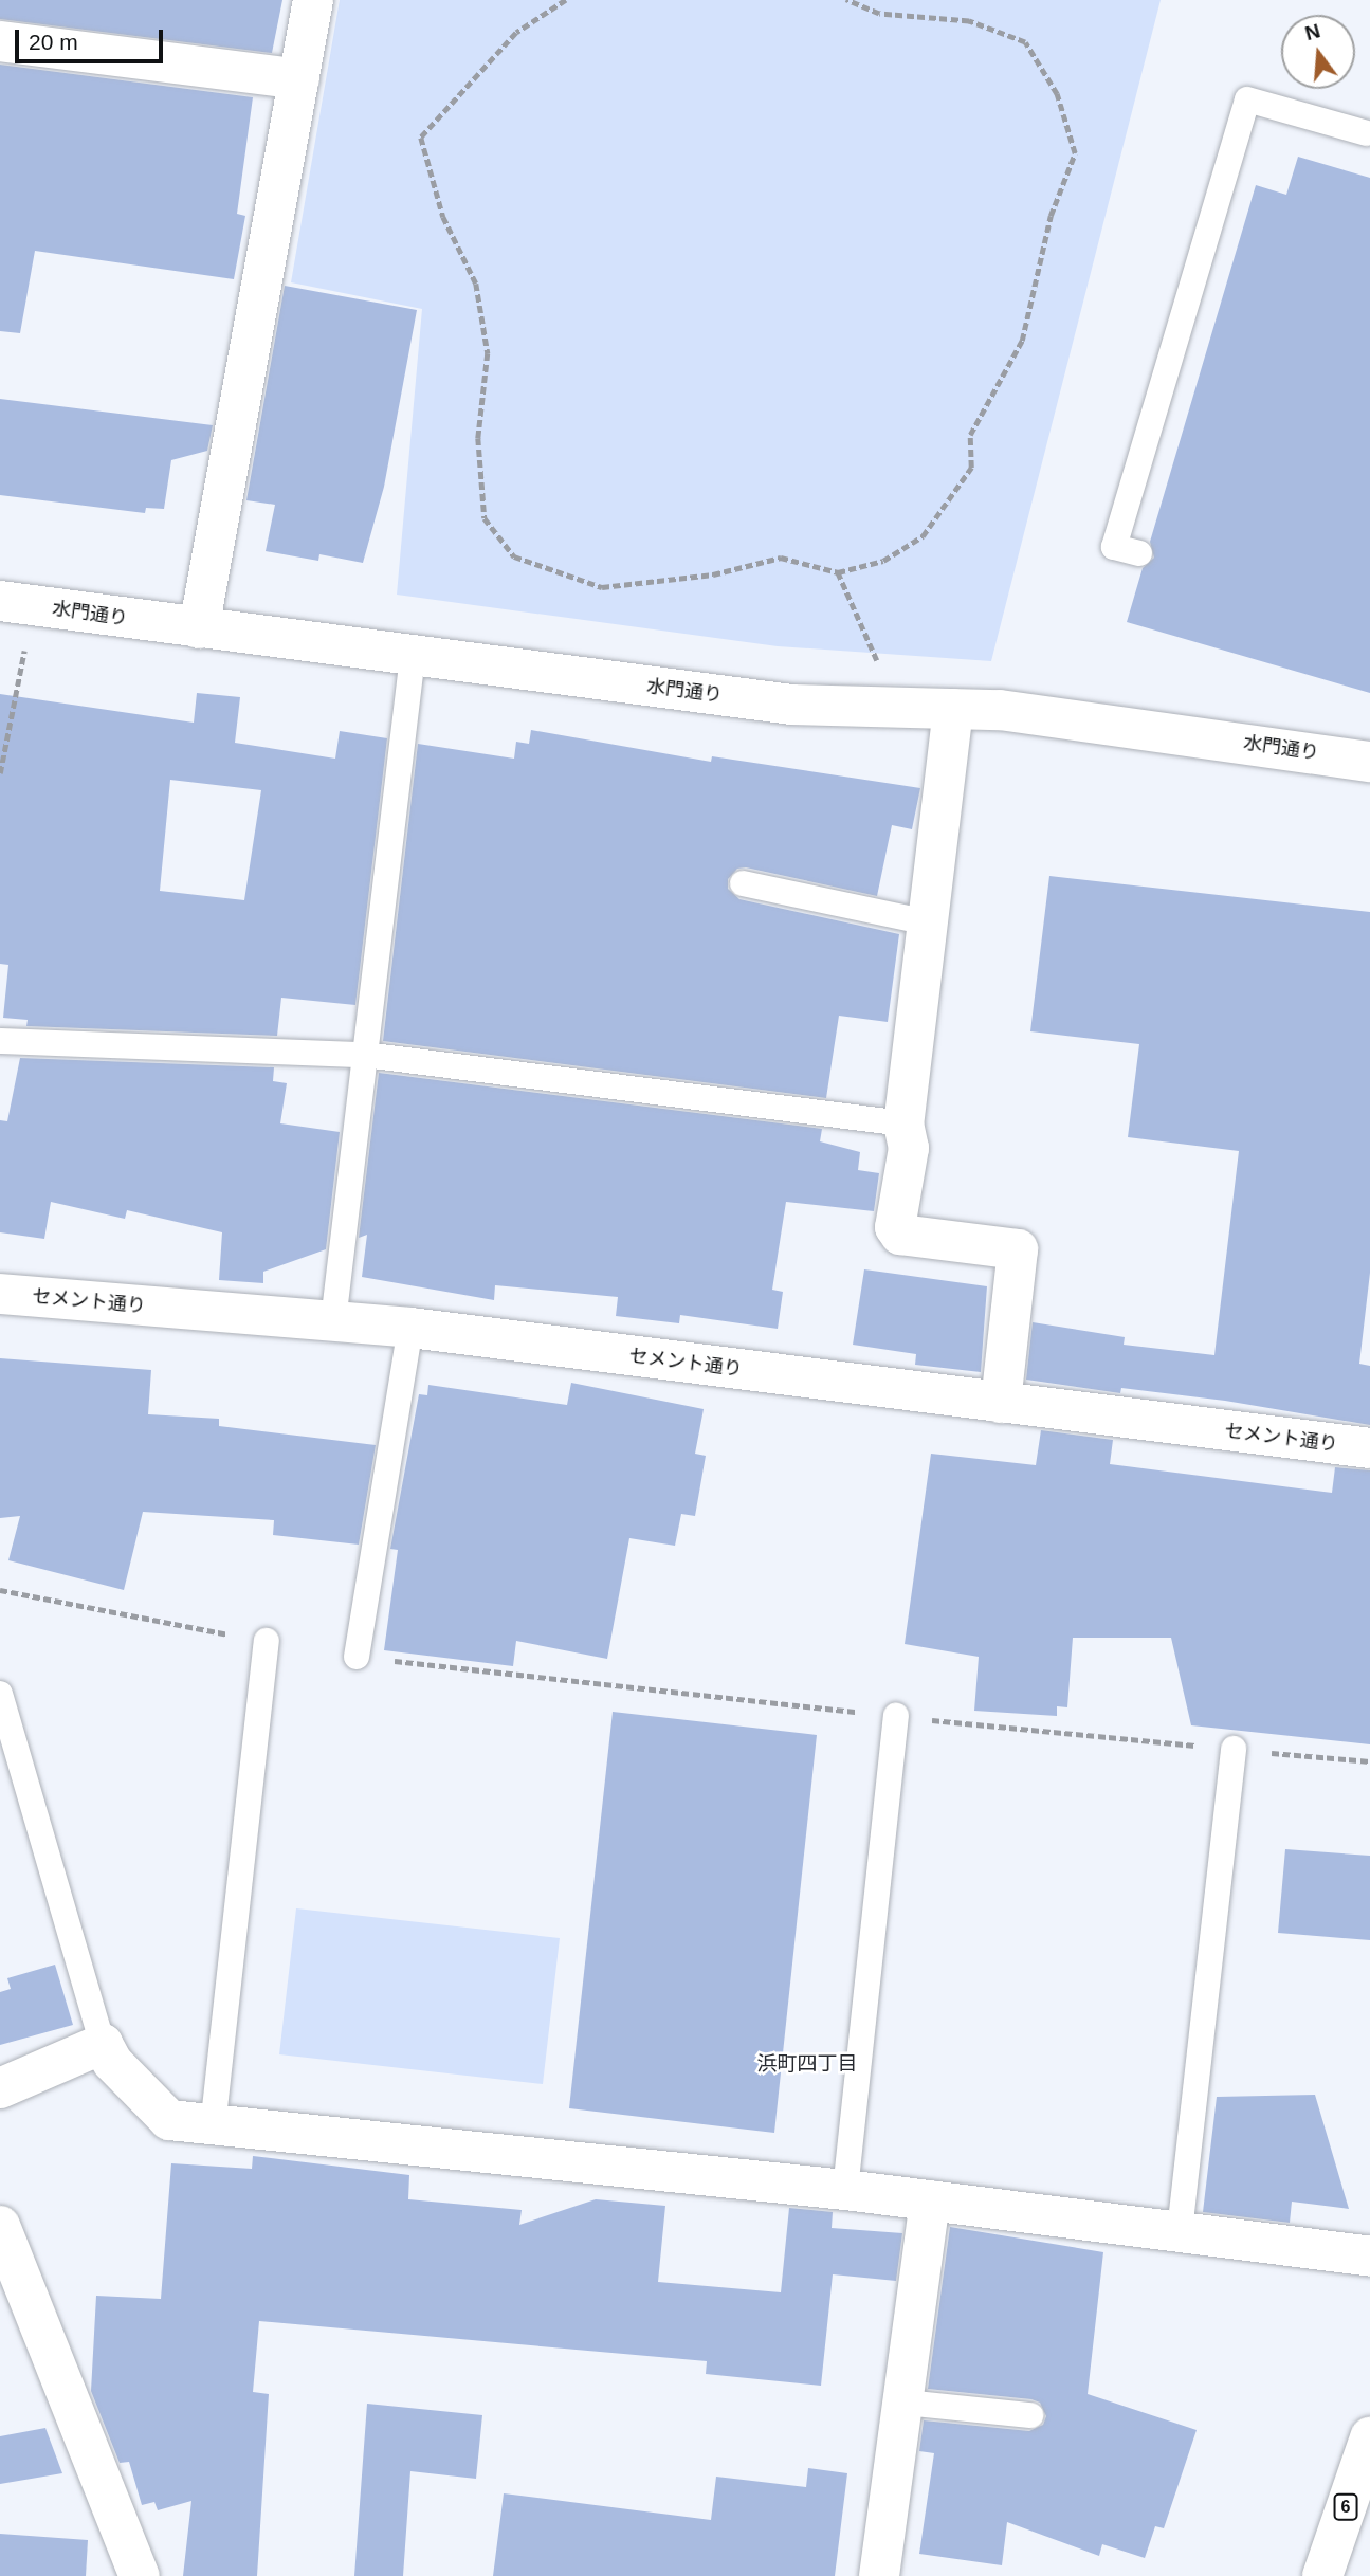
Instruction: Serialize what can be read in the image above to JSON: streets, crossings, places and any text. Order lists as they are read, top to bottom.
{
  "streets": {
    "street": ["水門通り", "セメント通り", "6"]
  },
  "districts": ["浜町四丁目"],
  "scale_bar": "20 m",
  "north": "top"
}
